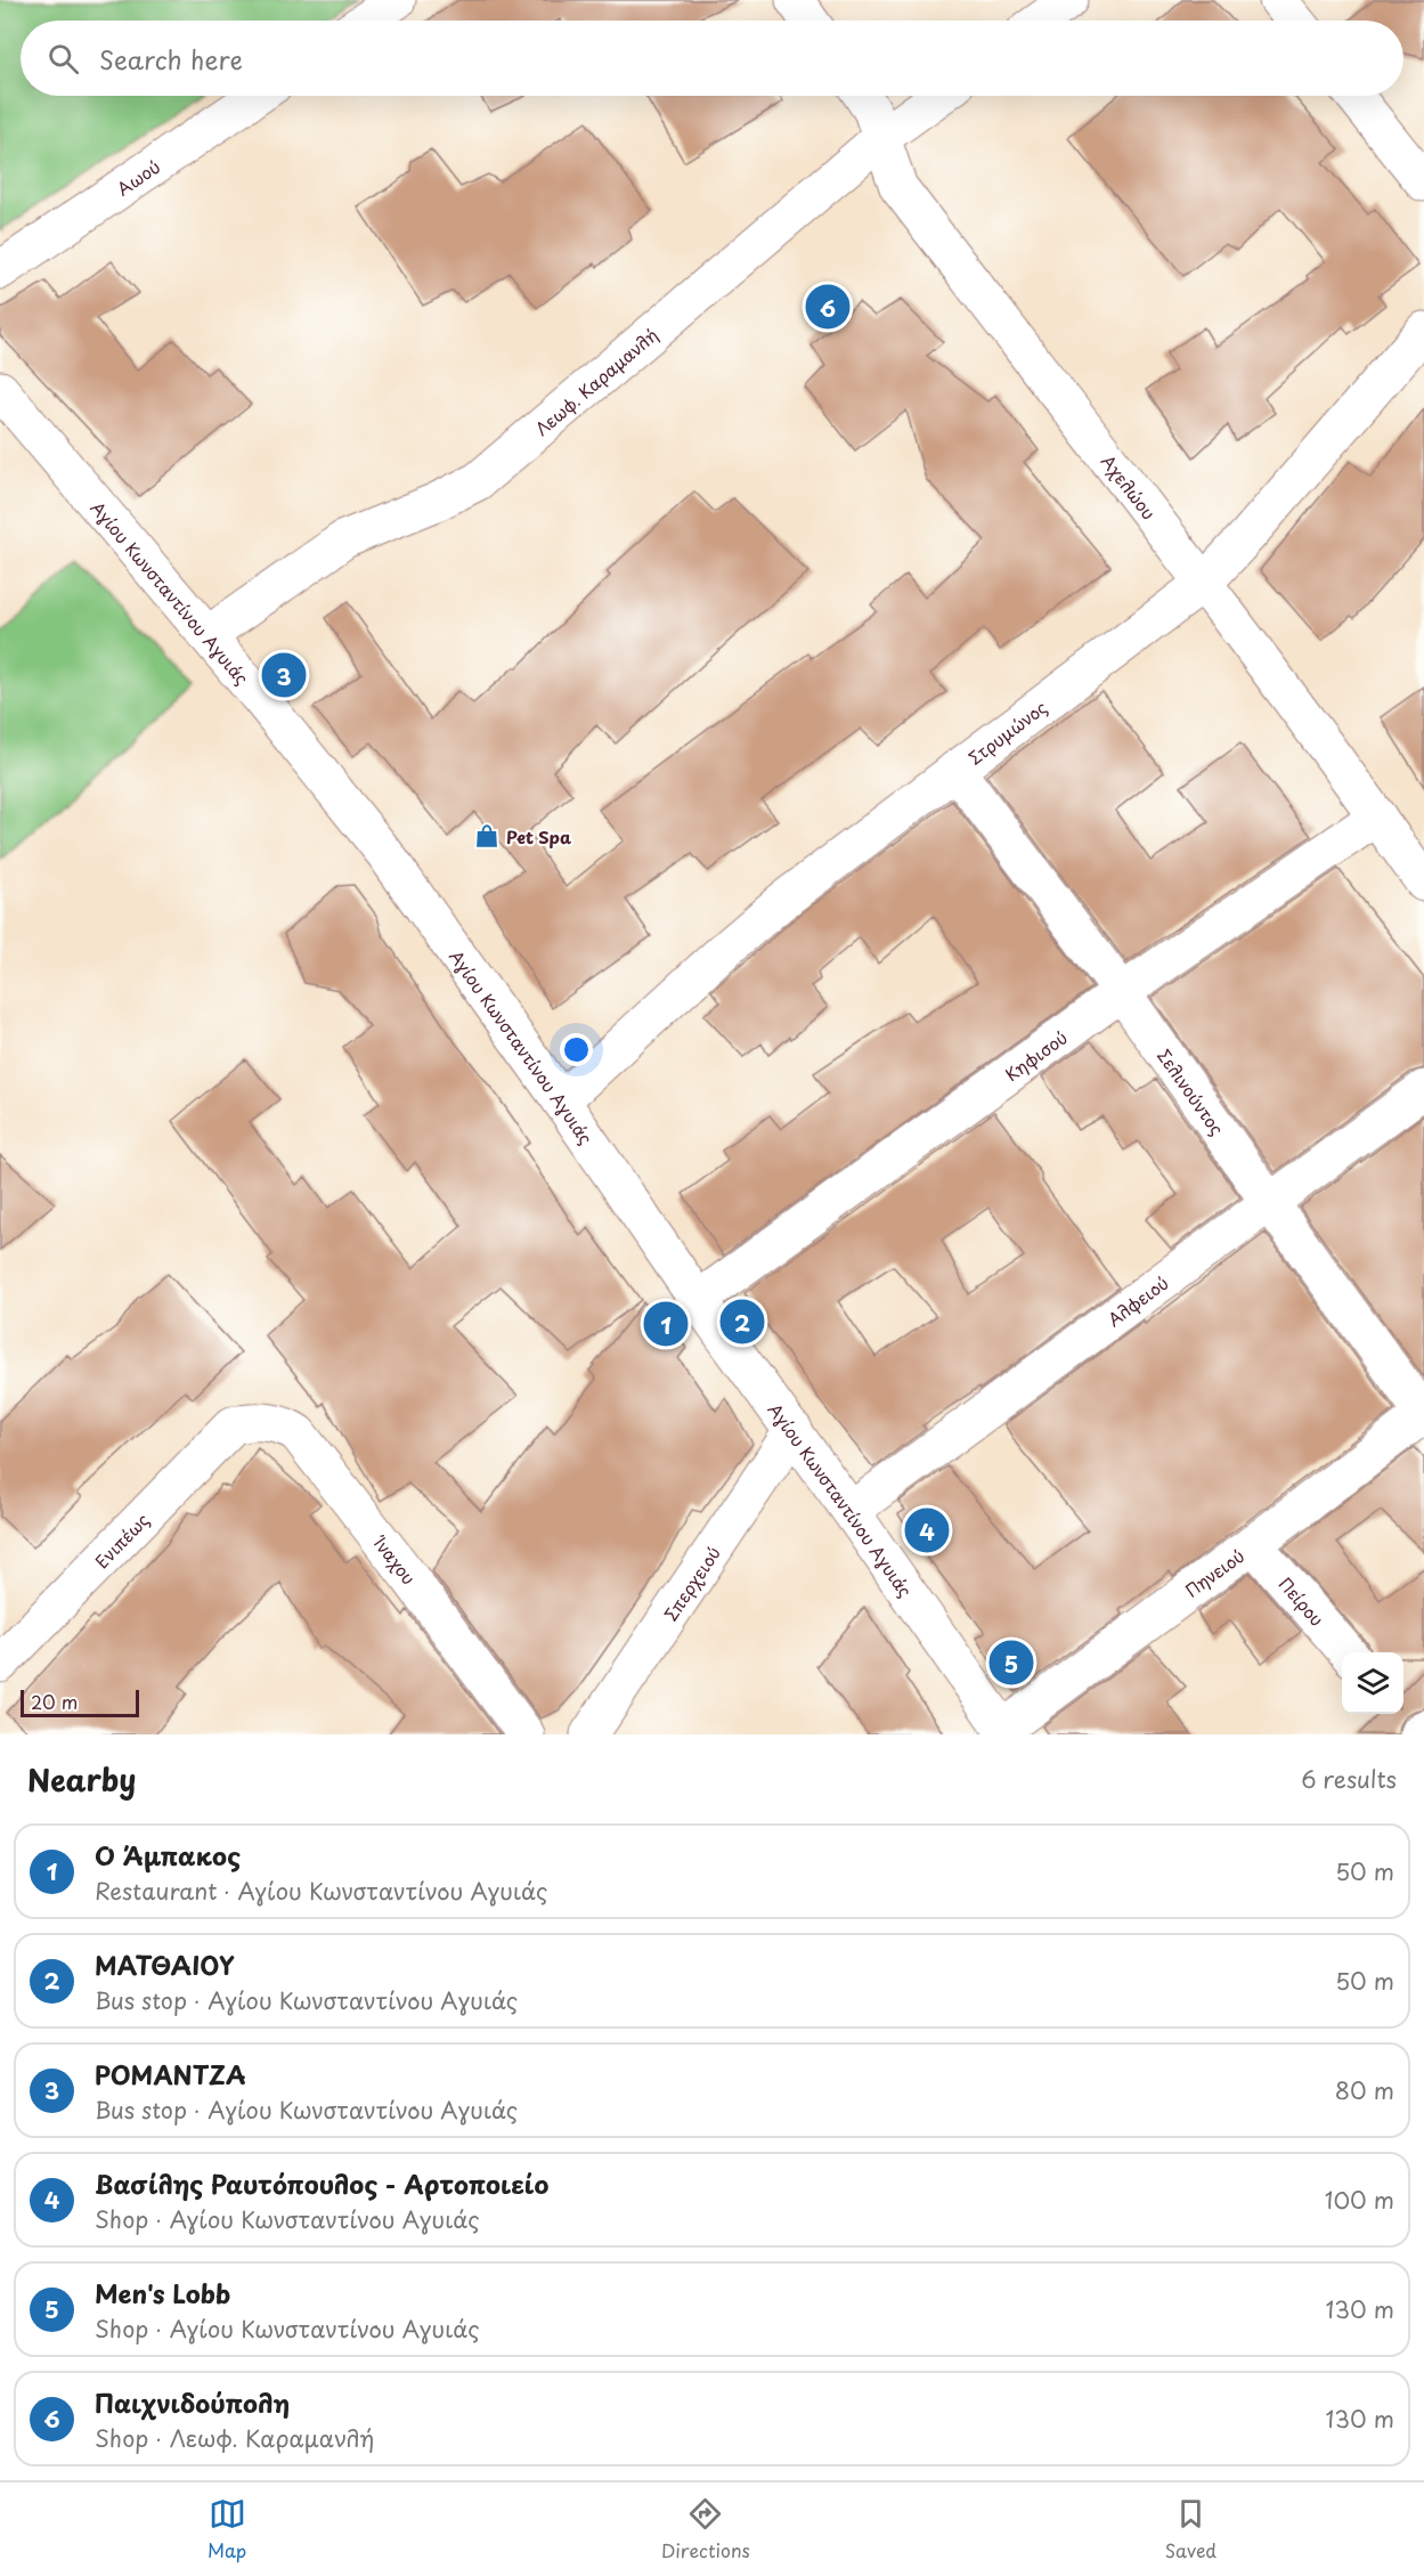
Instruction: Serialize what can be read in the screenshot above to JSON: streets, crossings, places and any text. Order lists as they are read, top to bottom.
{
  "streets": {
    "street": [
      "Αωού",
      "Λεωφ. Καραμανλή",
      "Αχελώου",
      "Αγίου Κωνσταντίνου Αγυιάς",
      "Στρυμώνος",
      "Κηφισού",
      "Σελινούντος",
      "Αλφειού",
      "Ενιπέως",
      "Ίναχου",
      "Πηνειού",
      "Σπερχειού",
      "Πείρου"
    ]
  },
  "crossings": [
    ["Λεωφ. Καραμανλή", "Αχελώου"],
    ["Λεωφ. Καραμανλή", "Αγίου Κωνσταντίνου Αγυιάς"],
    ["Αχελώου", "Στρυμώνος"],
    ["Αχελώου", "Κηφισού"],
    ["Αγίου Κωνσταντίνου Αγυιάς", "Στρυμώνος"],
    ["Αγίου Κωνσταντίνου Αγυιάς", "Κηφισού"],
    ["Αγίου Κωνσταντίνου Αγυιάς", "Αλφειού"],
    ["Αγίου Κωνσταντίνου Αγυιάς", "Πηνειού"],
    ["Αγίου Κωνσταντίνου Αγυιάς", "Σπερχειού"],
    ["Στρυμώνος", "Σελινούντος"],
    ["Κηφισού", "Σελινούντος"],
    ["Σελινούντος", "Αλφειού"],
    ["Σελινούντος", "Πηνειού"],
    ["Ενιπέως", "Ίναχου"],
    ["Πηνειού", "Πείρου"]
  ],
  "places": {
    "shop": ["Pet Spa"]
  },
  "scale_bar": "20 m",
  "page": {
    "search": "Search here",
    "pins": [
      "6",
      "3",
      "2",
      "1",
      "4",
      "5"
    ],
    "scale": "20 m",
    "heading": ["Nearby", "6 results"],
    "list": [
      {
        "mark": "1",
        "name": "Ο Άμπακος",
        "note": "Restaurant · Αγίου Κωνσταντίνου Αγυιάς",
        "value": "50 m"
      },
      {
        "mark": "2",
        "name": "ΜΑΤΘΑΙΟΥ",
        "note": "Bus stop · Αγίου Κωνσταντίνου Αγυιάς",
        "value": "50 m"
      },
      {
        "mark": "3",
        "name": "ΡΟΜΑΝΤΖΑ",
        "note": "Bus stop · Αγίου Κωνσταντίνου Αγυιάς",
        "value": "80 m"
      },
      {
        "mark": "4",
        "name": "Βασίλης Ραυτόπουλος - Αρτοποιείο",
        "note": "Shop · Αγίου Κωνσταντίνου Αγυιάς",
        "value": "100 m"
      },
      {
        "mark": "5",
        "name": "Men's Lobb",
        "note": "Shop · Αγίου Κωνσταντίνου Αγυιάς",
        "value": "130 m"
      },
      {
        "mark": "6",
        "name": "Παιχνιδούπολη",
        "note": "Shop · Λεωφ. Καραμανλή",
        "value": "130 m"
      }
    ],
    "nav": ["Map", "Directions", "Saved"]
  }
}
